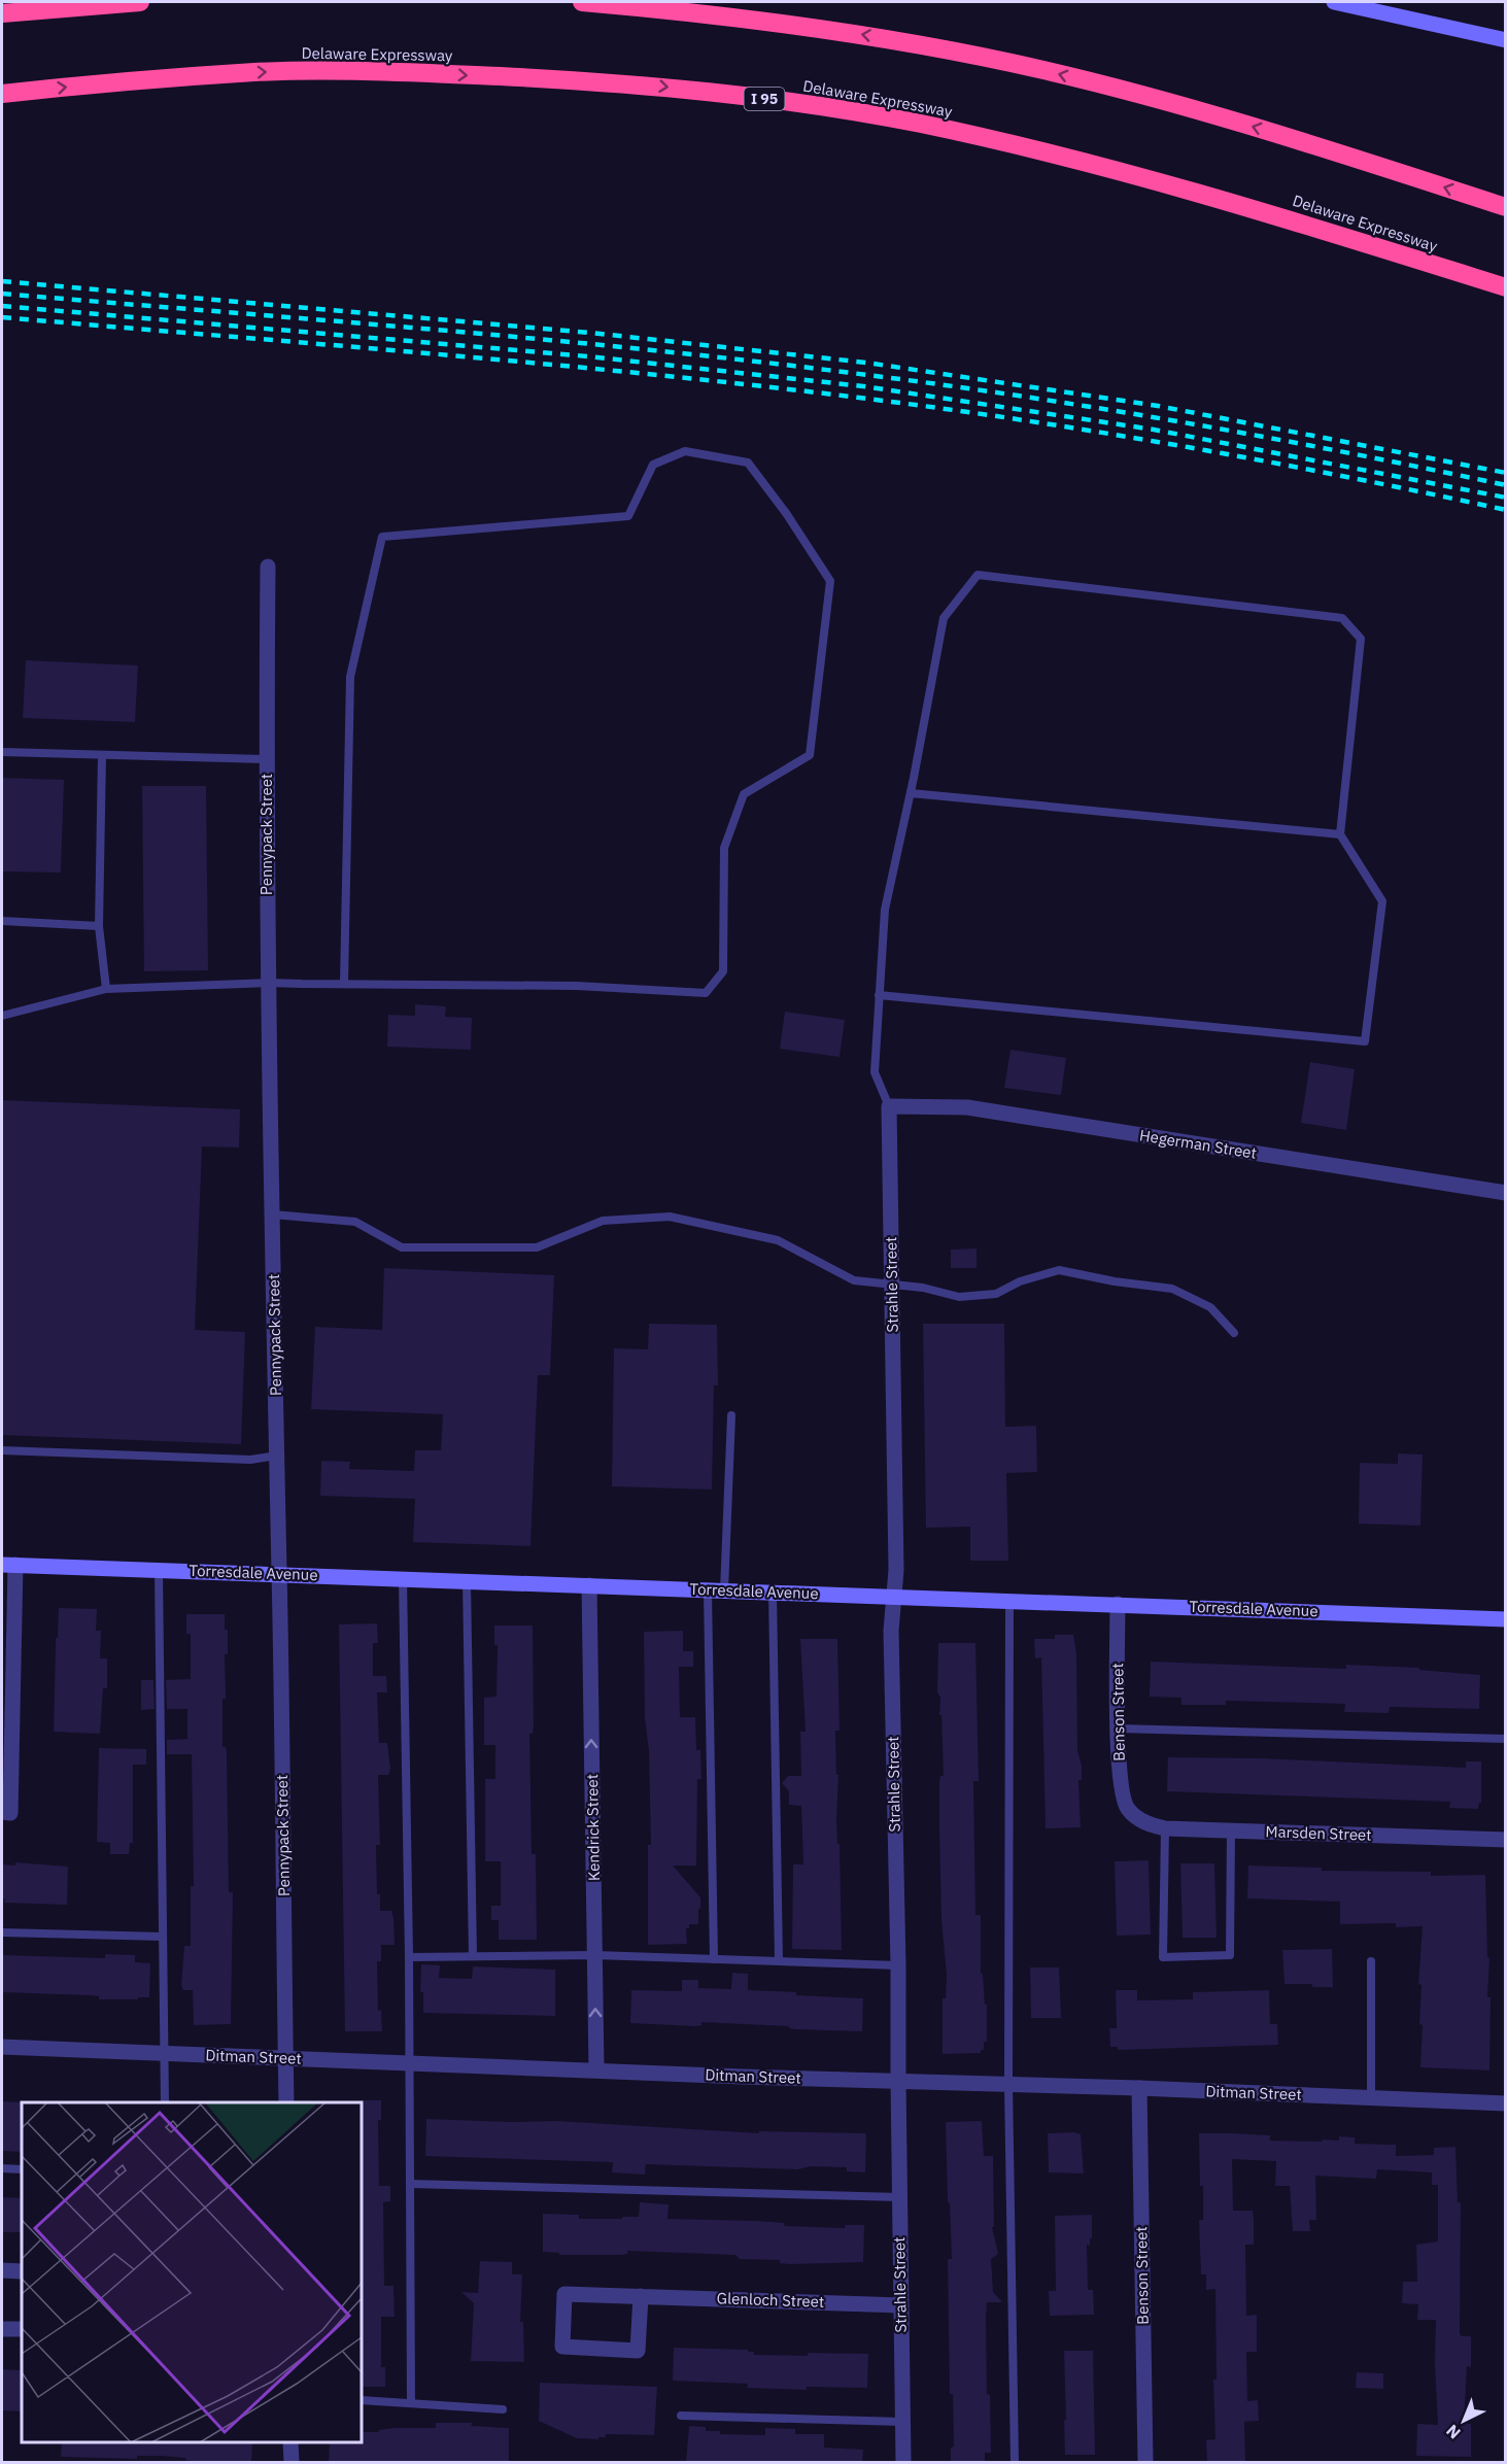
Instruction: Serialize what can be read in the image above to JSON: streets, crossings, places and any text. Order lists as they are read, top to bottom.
{
  "streets": {
    "highway": ["Delaware Expressway", "I 95"],
    "street": [
      "Pennypack Street",
      "Hegerman Street",
      "Strahle Street",
      "Torresdale Avenue",
      "Benson Street",
      "Kendrick Street",
      "Marsden Street",
      "Ditman Street",
      "Glenloch Street"
    ]
  },
  "crossings": [
    ["Pennypack Street", "Torresdale Avenue"],
    ["Pennypack Street", "Ditman Street"],
    ["Hegerman Street", "Strahle Street"],
    ["Strahle Street", "Torresdale Avenue"],
    ["Strahle Street", "Ditman Street"],
    ["Strahle Street", "Glenloch Street"],
    ["Torresdale Avenue", "Benson Street"],
    ["Torresdale Avenue", "Kendrick Street"],
    ["Benson Street", "Marsden Street"],
    ["Benson Street", "Ditman Street"],
    ["Kendrick Street", "Ditman Street"]
  ],
  "one_way": ["Kendrick Street"],
  "north": "bottom left"
}
